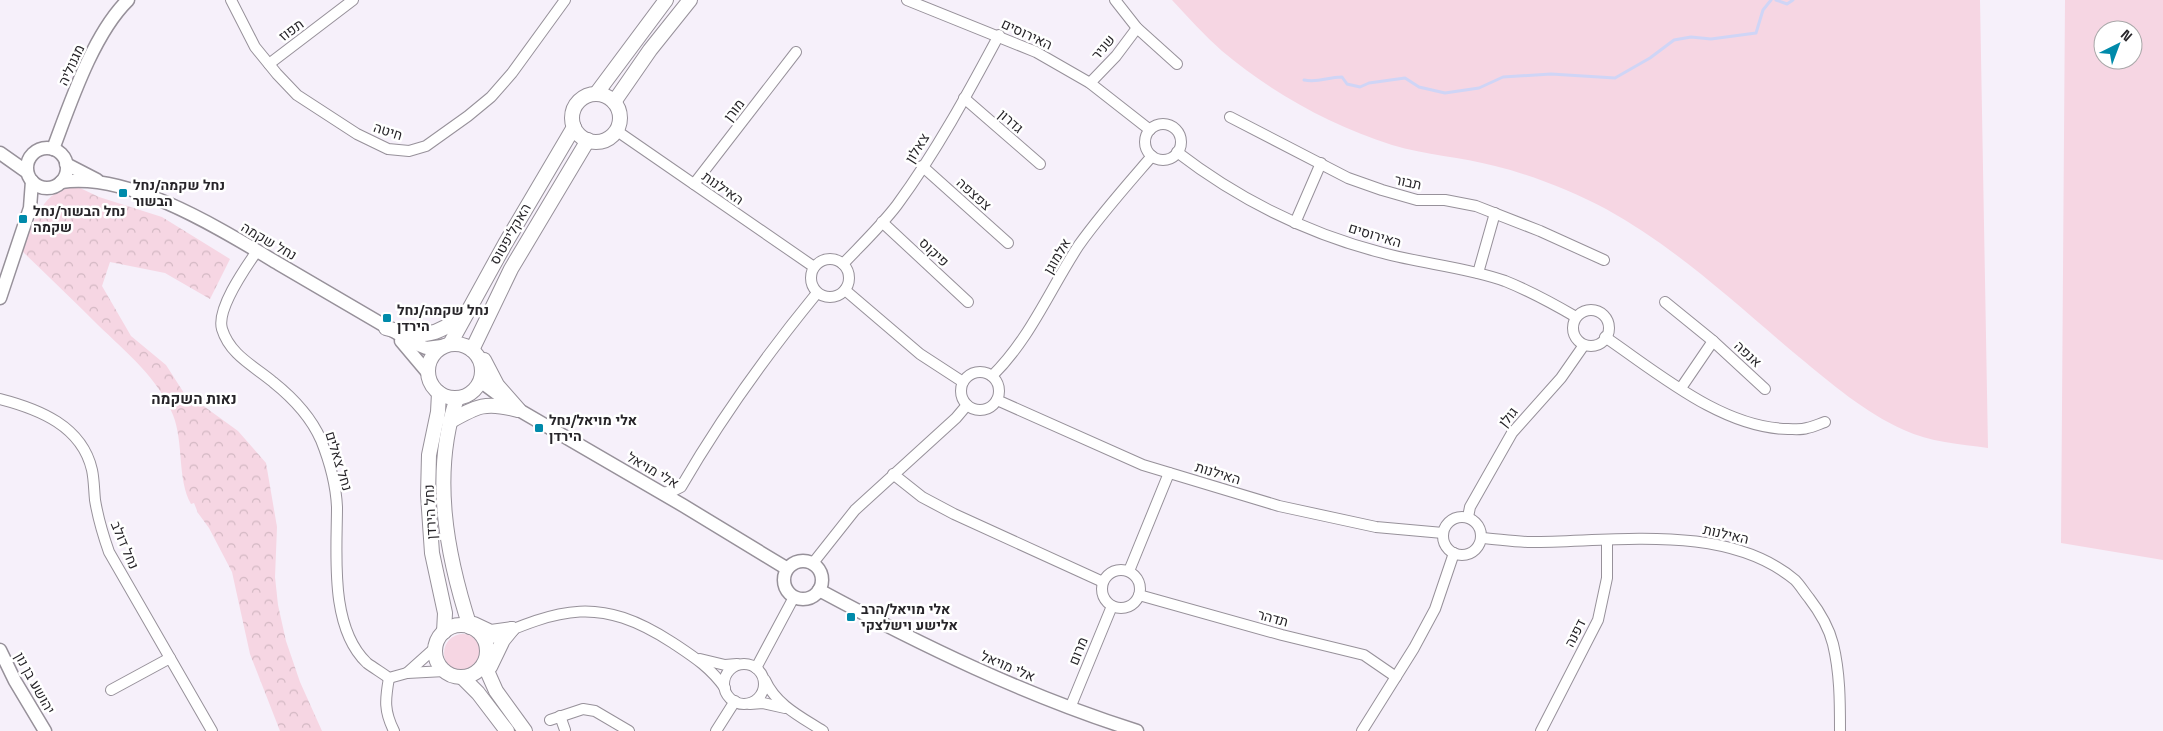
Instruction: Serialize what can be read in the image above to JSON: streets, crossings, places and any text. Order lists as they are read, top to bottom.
{
  "streets": {
    "main road": ["האקליפטוס", "נחל הירדן"],
    "street": [
      "תפוז",
      "האירוסים",
      "שניר",
      "מגנוליה",
      "מורן",
      "גדרון",
      "חיטה",
      "צאלון",
      "תבור",
      "האילנות",
      "צפצפה",
      "נחל שקמה",
      "פיקוס",
      "אלמוגן",
      "אנפה",
      "גולן",
      "נחל צאלים",
      "אלי מויאל",
      "נחל דולב",
      "תדהר",
      "דפנה",
      "מרום",
      "יהושע בן נון"
    ]
  },
  "crossings": [
    ["תפוז", "חיטה"],
    ["האירוסים", "שניר"],
    ["האירוסים", "צאלון"],
    ["האירוסים", "אלמוגן"],
    ["האירוסים", "גולן"],
    ["מגנוליה", "נחל שקמה"],
    ["מורן", "האילנות"],
    ["גדרון", "צאלון"],
    ["צאלון", "האילנות"],
    ["צאלון", "צפצפה"],
    ["צאלון", "פיקוס"],
    ["האילנות", "האקליפטוס"],
    ["האילנות", "אלמוגן"],
    ["האילנות", "גולן"],
    ["האילנות", "דפנה"],
    ["האקליפטוס", "נחל שקמה"],
    ["האקליפטוס", "אלי מויאל"],
    ["האקליפטוס", "נחל הירדן"],
    ["נחל שקמה", "נחל צאלים"],
    ["נחל שקמה", "אלי מויאל"],
    ["נחל שקמה", "נחל הירדן"],
    ["אלי מויאל", "נחל הירדן"],
    ["אלי מויאל", "מרום"],
    ["תדהר", "מרום"]
  ],
  "districts": ["נאות השקמה"],
  "places": {
    "transit": [
      "נחל שקמה/נחל הבשור",
      "נחל הבשור/נחל שקמה",
      "נחל שקמה/נחל הירדן",
      "אלי מויאל/נחל הירדן",
      "אלי מויאל/הרב אלישע וישלצקי"
    ]
  },
  "north": "top right"
}
